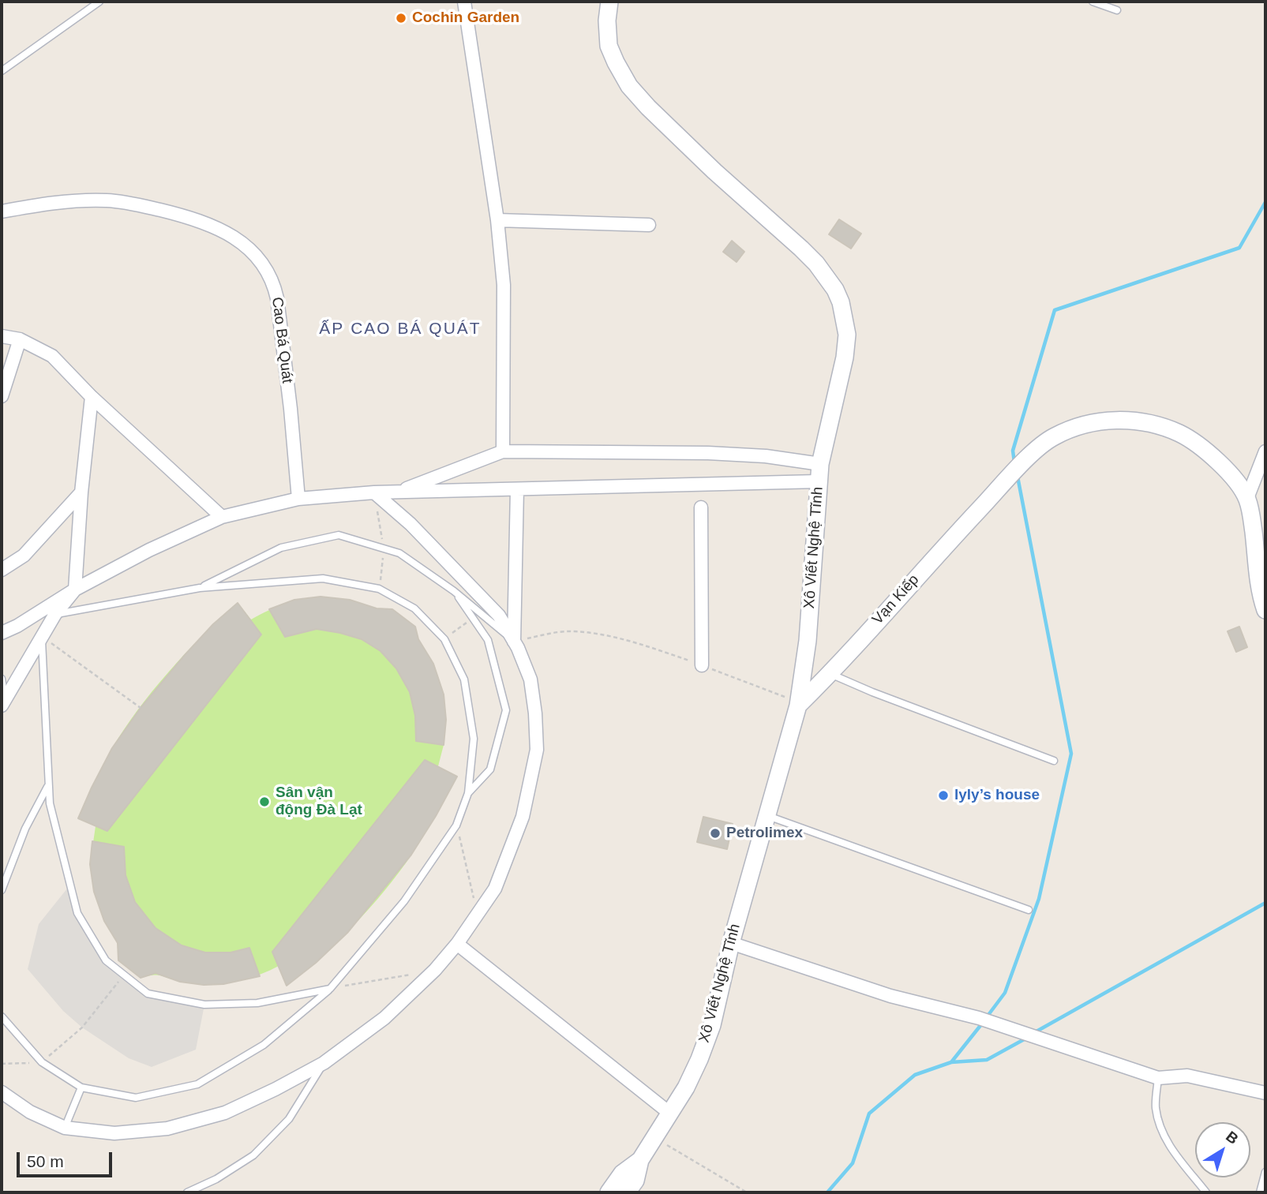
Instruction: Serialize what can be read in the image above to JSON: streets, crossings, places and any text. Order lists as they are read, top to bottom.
{
  "streets": {
    "main road": ["Xô Viết Nghệ Tĩnh", "Vạn Kiếp"],
    "street": ["Cao Bá Quát"]
  },
  "crossings": [
    ["Xô Viết Nghệ Tĩnh", "Vạn Kiếp"]
  ],
  "districts": ["ẤP CAO BÁ QUÁT"],
  "places": [
    "Cochin Garden",
    "lyly’s house",
    "Sân vận động Đà Lạt",
    "Petrolimex"
  ],
  "scale_bar": "50 m",
  "north": "top right"
}
